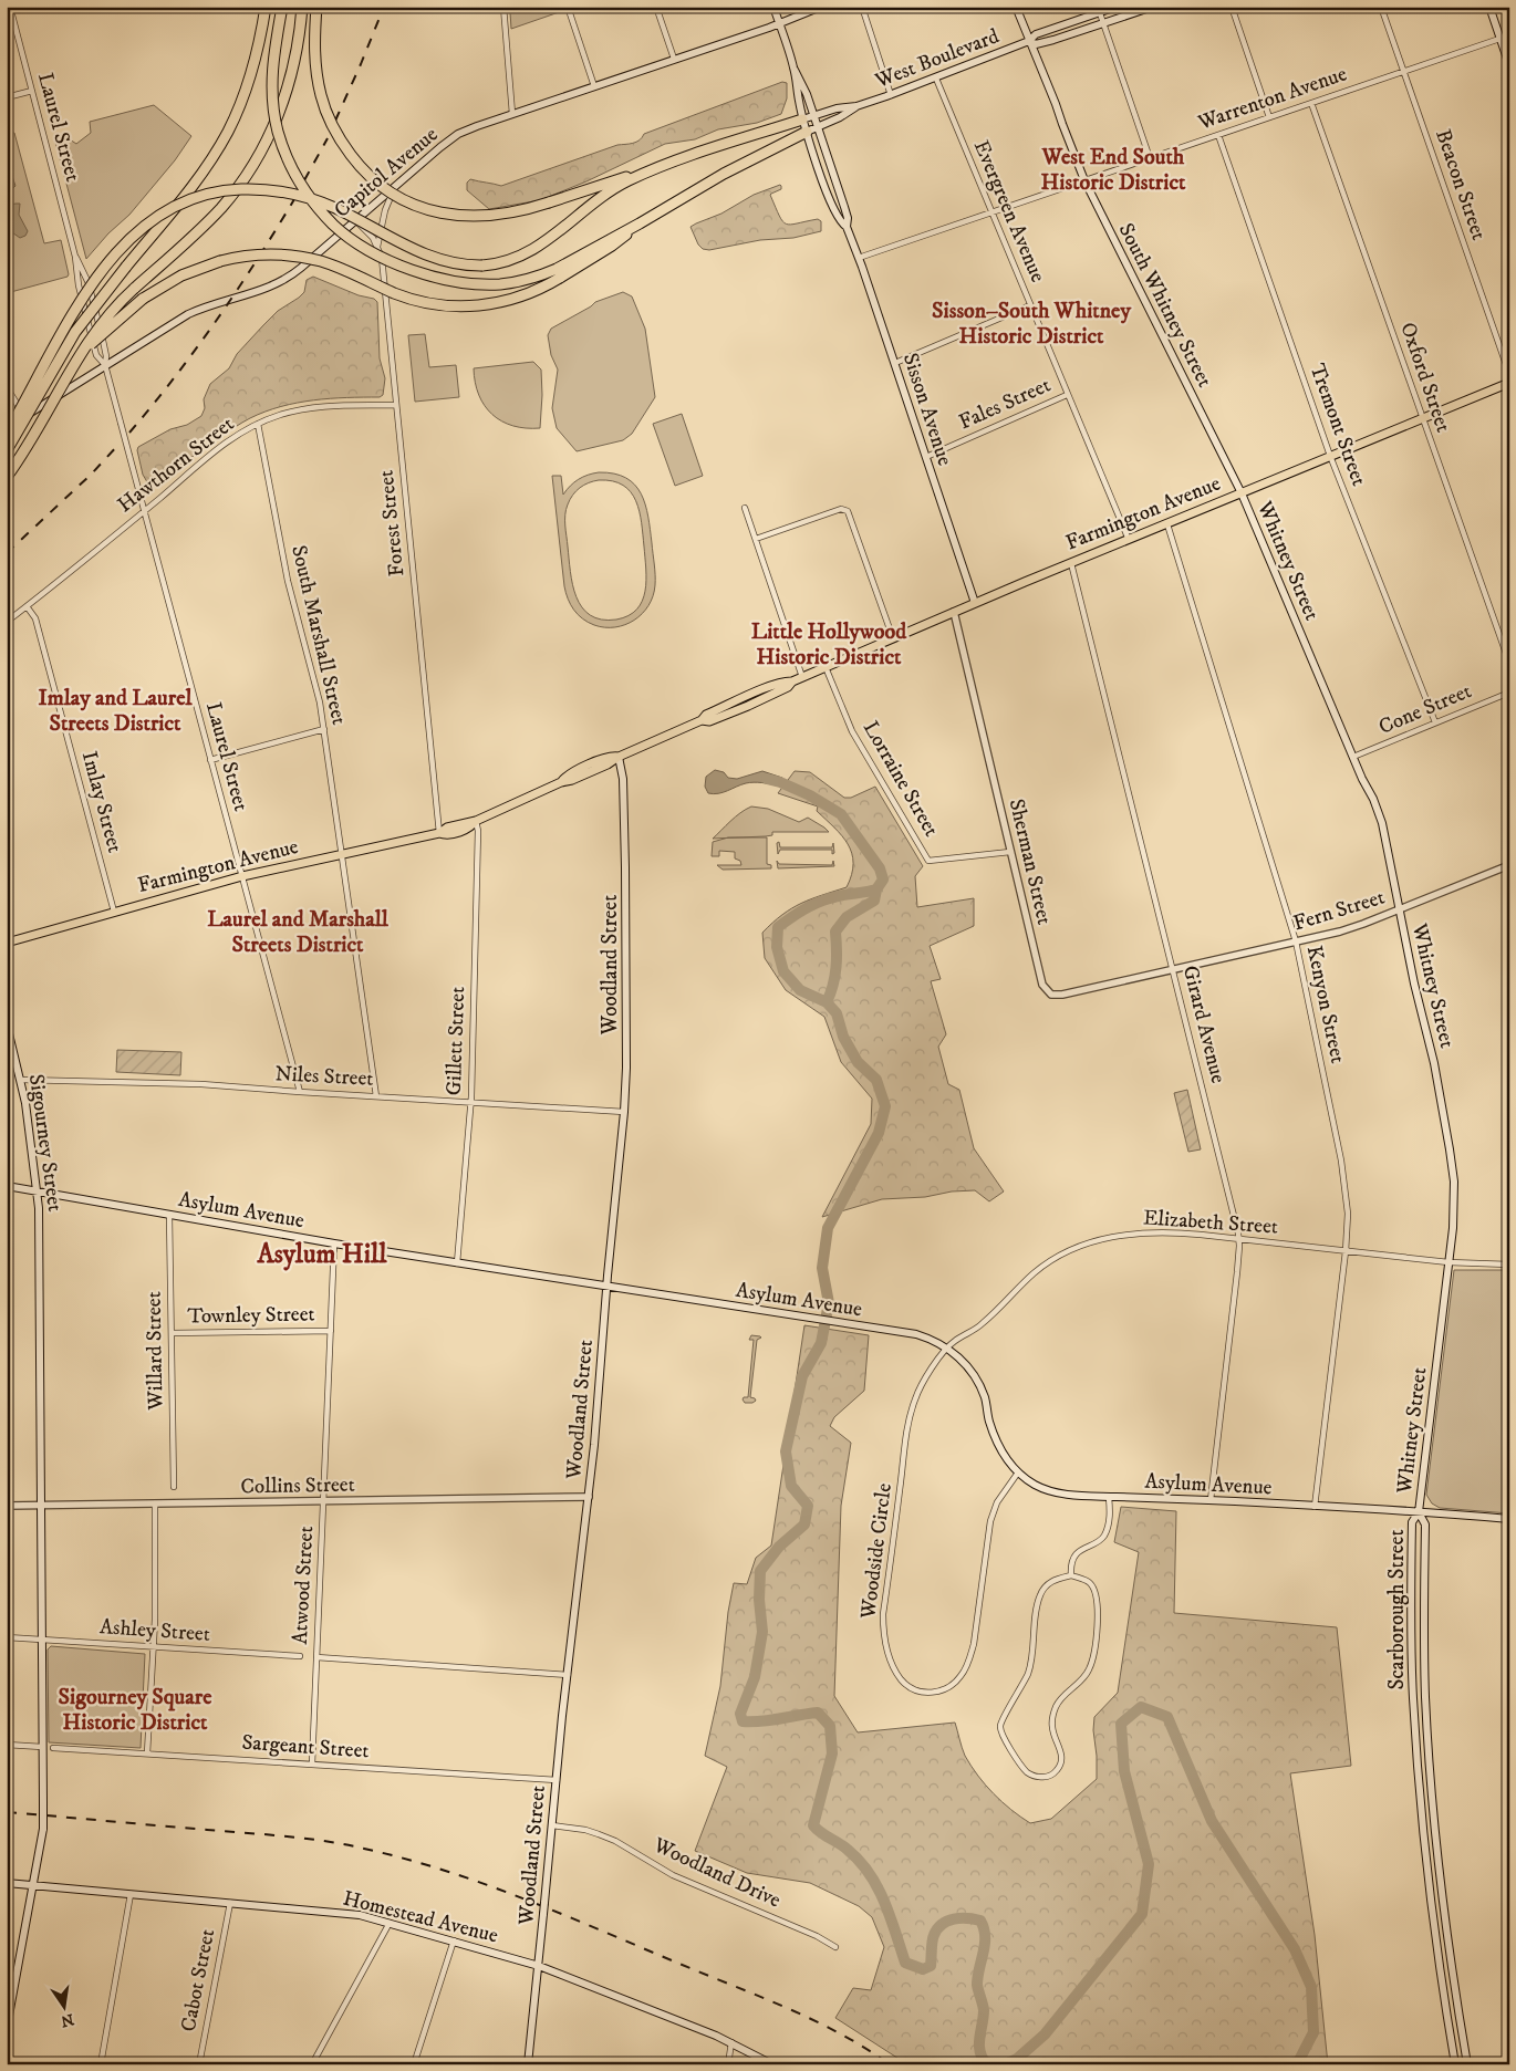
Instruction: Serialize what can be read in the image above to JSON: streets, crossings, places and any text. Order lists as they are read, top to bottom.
{
  "streets": {
    "main road": [
      "West Boulevard",
      "Capitol Avenue",
      "South Whitney Street",
      "Sisson Avenue",
      "Farmington Avenue",
      "Whitney Street",
      "Woodland Street",
      "Sigourney Street",
      "Asylum Avenue",
      "Scarborough Street",
      "Homestead Avenue"
    ],
    "street": [
      "Warrenton Avenue",
      "Laurel Street",
      "Beacon Street",
      "Evergreen Avenue",
      "Oxford Street",
      "Fales Street",
      "Tremont Street",
      "Hawthorn Street",
      "Forest Street",
      "South Marshall Street",
      "Cone Street",
      "Lorraine Street",
      "Imlay Street",
      "Sherman Street",
      "Fern Street",
      "Kenyon Street",
      "Girard Avenue",
      "Gillett Street",
      "Niles Street",
      "Elizabeth Street",
      "Townley Street",
      "Willard Street",
      "Collins Street",
      "Woodside Circle",
      "Atwood Street",
      "Ashley Street",
      "Sargeant Street",
      "Woodland Drive",
      "Cabot Street"
    ]
  },
  "crossings": [
    ["West Boulevard", "Evergreen Avenue"],
    ["West Boulevard", "South Whitney Street"],
    ["West Boulevard", "Sisson Avenue"],
    ["Warrenton Avenue", "Beacon Street"],
    ["Warrenton Avenue", "Evergreen Avenue"],
    ["Warrenton Avenue", "South Whitney Street"],
    ["Warrenton Avenue", "Oxford Street"],
    ["Warrenton Avenue", "Sisson Avenue"],
    ["Warrenton Avenue", "Tremont Street"],
    ["Laurel Street", "Capitol Avenue"],
    ["Laurel Street", "Hawthorn Street"],
    ["Laurel Street", "Farmington Avenue"],
    ["Laurel Street", "Niles Street"],
    ["Capitol Avenue", "Sisson Avenue"],
    ["Evergreen Avenue", "Fales Street"],
    ["Evergreen Avenue", "Farmington Avenue"],
    ["South Whitney Street", "Farmington Avenue"],
    ["South Whitney Street", "Whitney Street"],
    ["Oxford Street", "Farmington Avenue"],
    ["Fales Street", "Sisson Avenue"],
    ["Sisson Avenue", "Farmington Avenue"],
    ["Tremont Street", "Farmington Avenue"],
    ["Tremont Street", "Cone Street"],
    ["Hawthorn Street", "Forest Street"],
    ["Hawthorn Street", "South Marshall Street"],
    ["Hawthorn Street", "Imlay Street"],
    ["Farmington Avenue", "Forest Street"],
    ["Farmington Avenue", "Whitney Street"],
    ["Farmington Avenue", "South Marshall Street"],
    ["Farmington Avenue", "Lorraine Street"],
    ["Farmington Avenue", "Imlay Street"],
    ["Farmington Avenue", "Sherman Street"],
    ["Farmington Avenue", "Woodland Street"],
    ["Farmington Avenue", "Kenyon Street"],
    ["Farmington Avenue", "Girard Avenue"],
    ["Farmington Avenue", "Gillett Street"],
    ["Whitney Street", "Cone Street"],
    ["Whitney Street", "Fern Street"],
    ["Whitney Street", "Asylum Avenue"],
    ["Whitney Street", "Elizabeth Street"],
    ["Whitney Street", "Scarborough Street"],
    ["South Marshall Street", "Niles Street"],
    ["Lorraine Street", "Sherman Street"],
    ["Sherman Street", "Fern Street"],
    ["Sherman Street", "Girard Avenue"],
    ["Fern Street", "Kenyon Street"],
    ["Fern Street", "Girard Avenue"],
    ["Woodland Street", "Niles Street"],
    ["Woodland Street", "Asylum Avenue"],
    ["Woodland Street", "Collins Street"],
    ["Woodland Street", "Sargeant Street"],
    ["Woodland Street", "Woodland Drive"],
    ["Woodland Street", "Homestead Avenue"],
    ["Kenyon Street", "Asylum Avenue"],
    ["Kenyon Street", "Elizabeth Street"],
    ["Girard Avenue", "Asylum Avenue"],
    ["Girard Avenue", "Elizabeth Street"],
    ["Gillett Street", "Niles Street"],
    ["Gillett Street", "Asylum Avenue"],
    ["Niles Street", "Sigourney Street"],
    ["Sigourney Street", "Asylum Avenue"],
    ["Sigourney Street", "Collins Street"],
    ["Sigourney Street", "Ashley Street"],
    ["Sigourney Street", "Homestead Avenue"],
    ["Asylum Avenue", "Elizabeth Street"],
    ["Asylum Avenue", "Willard Street"],
    ["Asylum Avenue", "Woodside Circle"],
    ["Asylum Avenue", "Atwood Street"],
    ["Asylum Avenue", "Scarborough Street"],
    ["Elizabeth Street", "Woodside Circle"],
    ["Townley Street", "Willard Street"],
    ["Townley Street", "Atwood Street"],
    ["Collins Street", "Atwood Street"],
    ["Atwood Street", "Sargeant Street"],
    ["Homestead Avenue", "Cabot Street"]
  ],
  "districts": [
    "West End South Historic District",
    "Sisson–South Whitney Historic District",
    "Little Hollywood Historic District",
    "Imlay and Laurel Streets District",
    "Laurel and Marshall Streets District",
    "Asylum Hill",
    "Sigourney Square Historic District"
  ],
  "north": "bottom"
}
